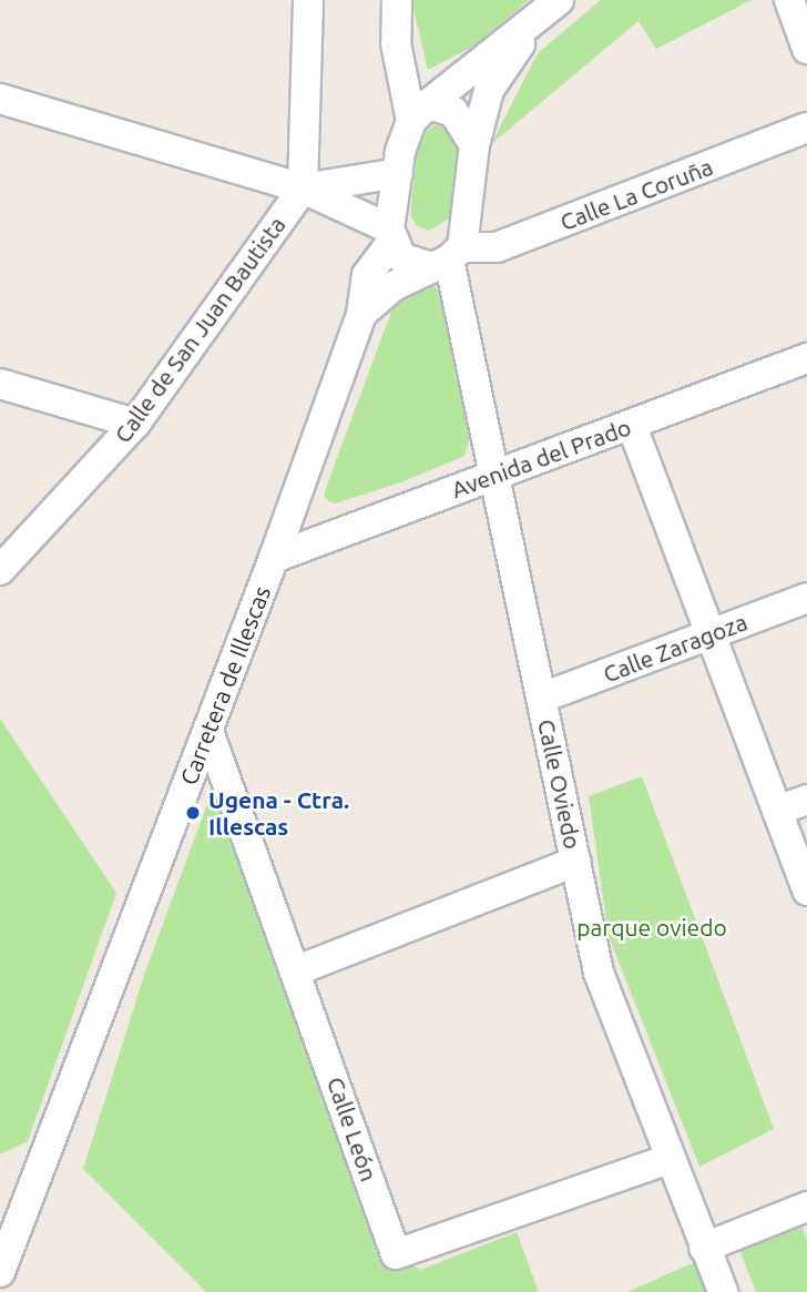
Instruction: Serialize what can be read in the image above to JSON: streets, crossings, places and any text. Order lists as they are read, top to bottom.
{
  "streets": {
    "street": [
      "Calle La Coruña",
      "Calle de San Juan Bautista",
      "Avenida del Prado",
      "Calle Zaragoza",
      "Carretera de Illescas",
      "Calle Oviedo",
      "Calle León"
    ]
  },
  "crossings": [
    ["Calle La Coruña", "Carretera de Illescas"],
    ["Calle La Coruña", "Calle Oviedo"],
    ["Avenida del Prado", "Carretera de Illescas"],
    ["Avenida del Prado", "Calle Oviedo"],
    ["Calle Zaragoza", "Calle Oviedo"],
    ["Carretera de Illescas", "Calle Oviedo"],
    ["Carretera de Illescas", "Calle León"],
    ["Calle Oviedo", "Calle León"]
  ],
  "parks": ["parque oviedo"],
  "places": ["Ugena - Ctra. Illescas"]
}
